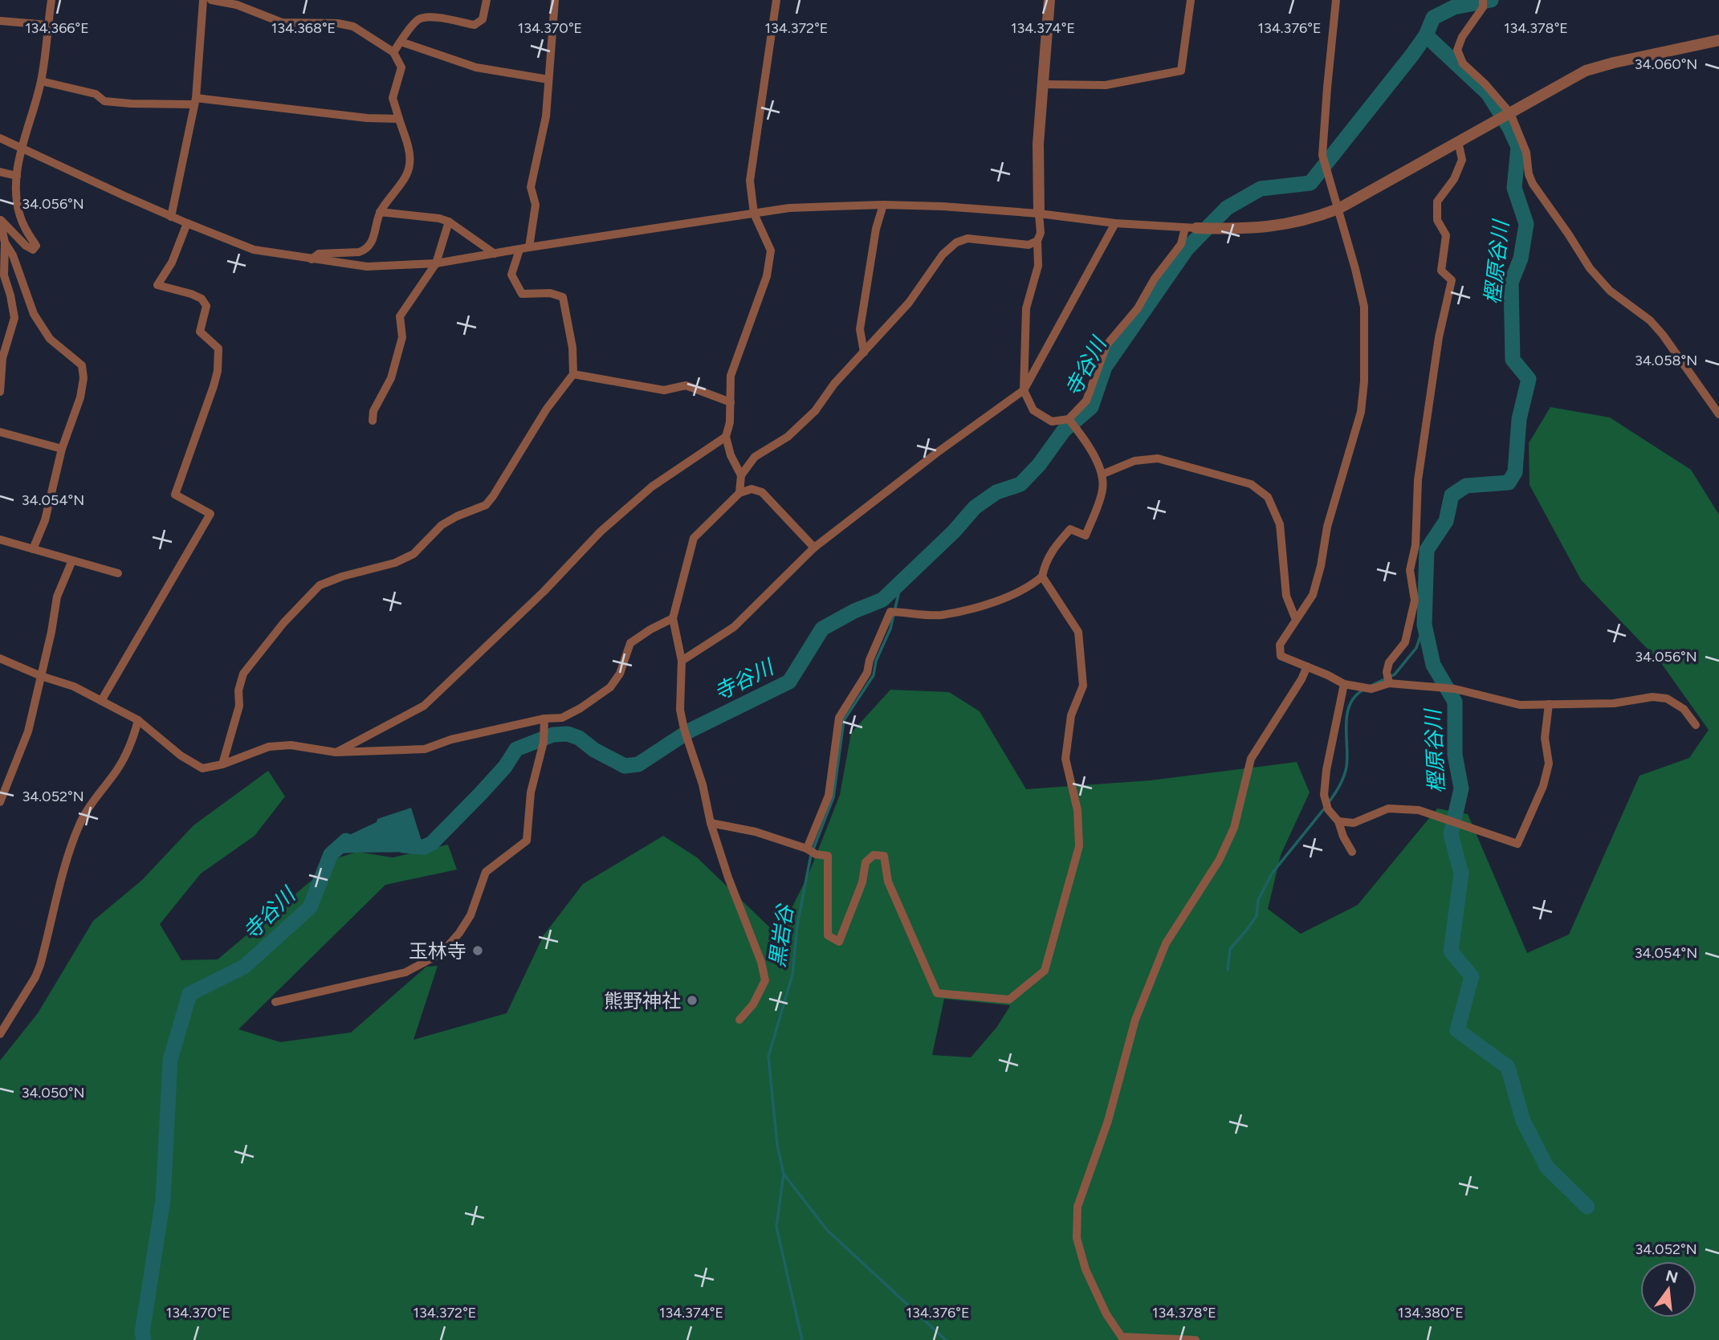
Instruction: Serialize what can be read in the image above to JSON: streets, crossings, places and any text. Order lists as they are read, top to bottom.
{
  "water": ["樫原谷川", "寺谷川", "黒岩谷"],
  "places": ["玉林寺", "熊野神社"],
  "north": "top",
  "coordinates": [
    "134.366°E",
    "134.368°E",
    "134.370°E",
    "134.372°E",
    "134.374°E",
    "134.376°E",
    "134.378°E",
    "34.060°N",
    "34.056°N",
    "34.058°N",
    "34.054°N",
    "34.052°N",
    "34.050°N",
    "134.380°E"
  ]
}
